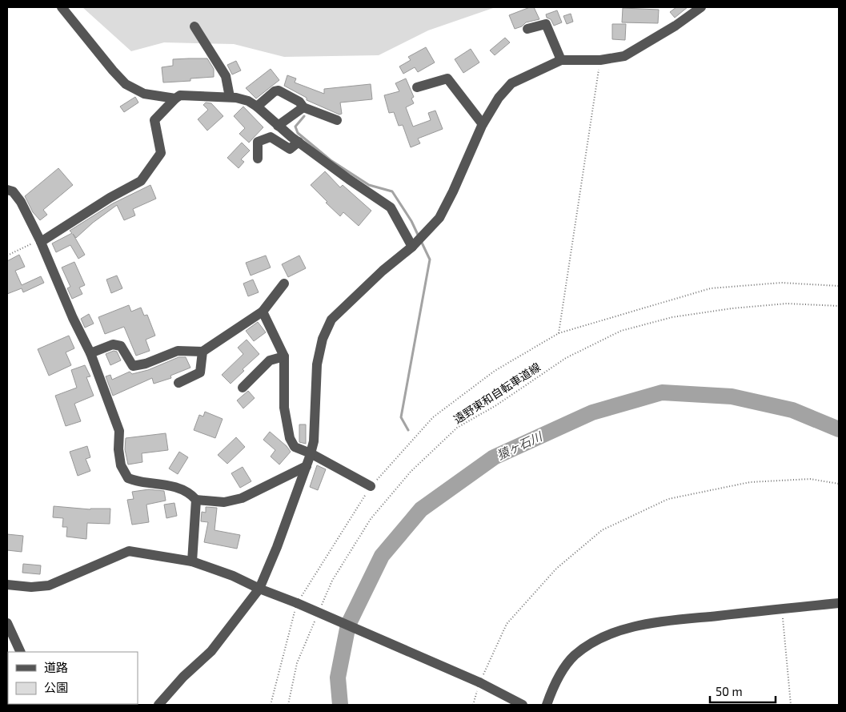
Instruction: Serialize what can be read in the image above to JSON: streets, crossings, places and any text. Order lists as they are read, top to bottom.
{
  "streets": {
    "path": ["遠野東和自転車道線"]
  },
  "water": ["猿ヶ石川"],
  "legend": ["道路", "公園"],
  "scale_bar": "50 m"
}
